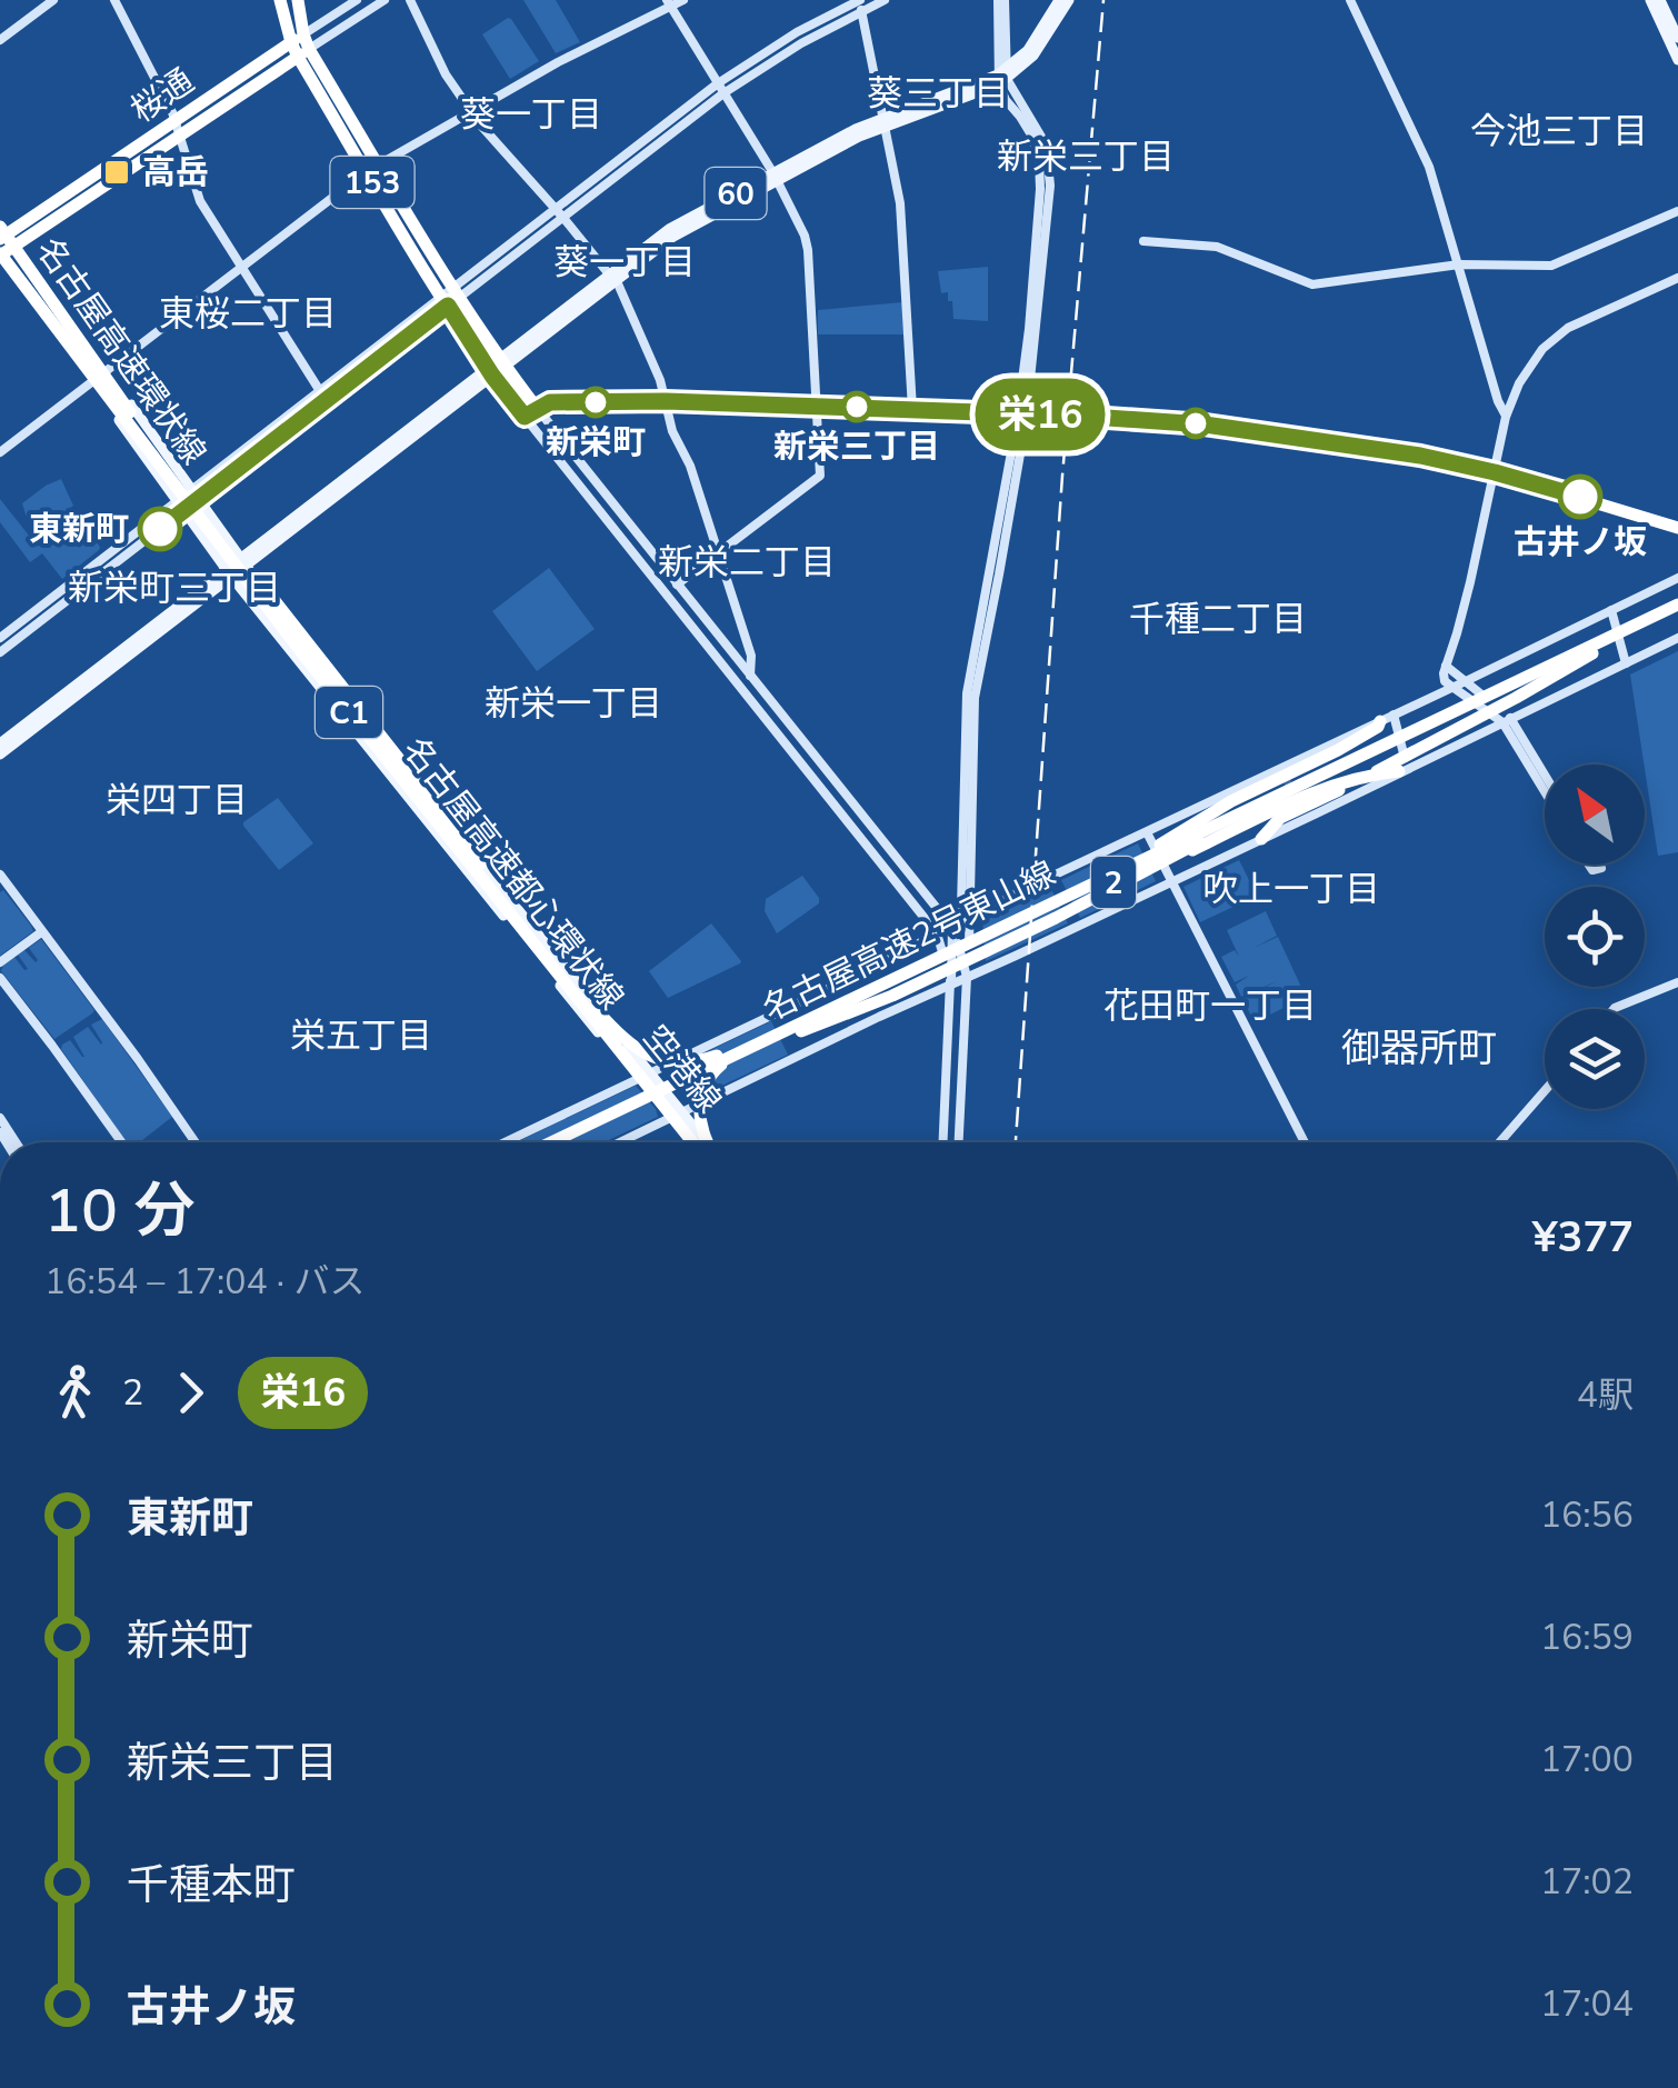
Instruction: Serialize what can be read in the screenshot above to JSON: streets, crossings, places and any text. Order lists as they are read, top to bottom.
{
  "streets": {
    "highway": [
      "桜通",
      "153",
      "名古屋高速環状線",
      "C1",
      "名古屋高速都心環状線",
      "2",
      "名古屋高速2号東山線"
    ],
    "main road": ["60", "空港線"]
  },
  "crossings": [
    ["桜通", "153"],
    ["桜通", "名古屋高速環状線"],
    ["桜通", "名古屋高速都心環状線"],
    ["桜通", "空港線"],
    ["153", "60"],
    ["60", "空港線"],
    ["名古屋高速環状線", "名古屋高速都心環状線"],
    ["名古屋高速環状線", "空港線"],
    ["名古屋高速都心環状線", "空港線"]
  ],
  "districts": [
    "葵三丁目",
    "葵一丁目",
    "今池三丁目",
    "新栄三丁目",
    "葵一丁目",
    "東桜二丁目",
    "新栄二丁目",
    "新栄町三丁目",
    "千種二丁目",
    "新栄一丁目",
    "栄四丁目",
    "吹上一丁目",
    "花田町一丁目",
    "栄五丁目",
    "御器所町"
  ],
  "places": {
    "transit": ["高岳"],
    "other": [
      "新栄町",
      "新栄三丁目",
      "古井ノ坂",
      "東新町"
    ]
  },
  "lines": ["bus line 栄16"],
  "north": "top left",
  "page": {
    "on_map": "栄16",
    "heading": ["10 分", "16:54 – 17:04 · バス", "¥377"],
    "legs": ["2", "栄16", "4駅"],
    "list": [
      {
        "name": "東新町",
        "value": "16:56"
      },
      {
        "name": "新栄町",
        "value": "16:59"
      },
      {
        "name": "新栄三丁目",
        "value": "17:00"
      },
      {
        "name": "千種本町",
        "value": "17:02"
      },
      {
        "name": "古井ノ坂",
        "value": "17:04"
      }
    ]
  }
}
